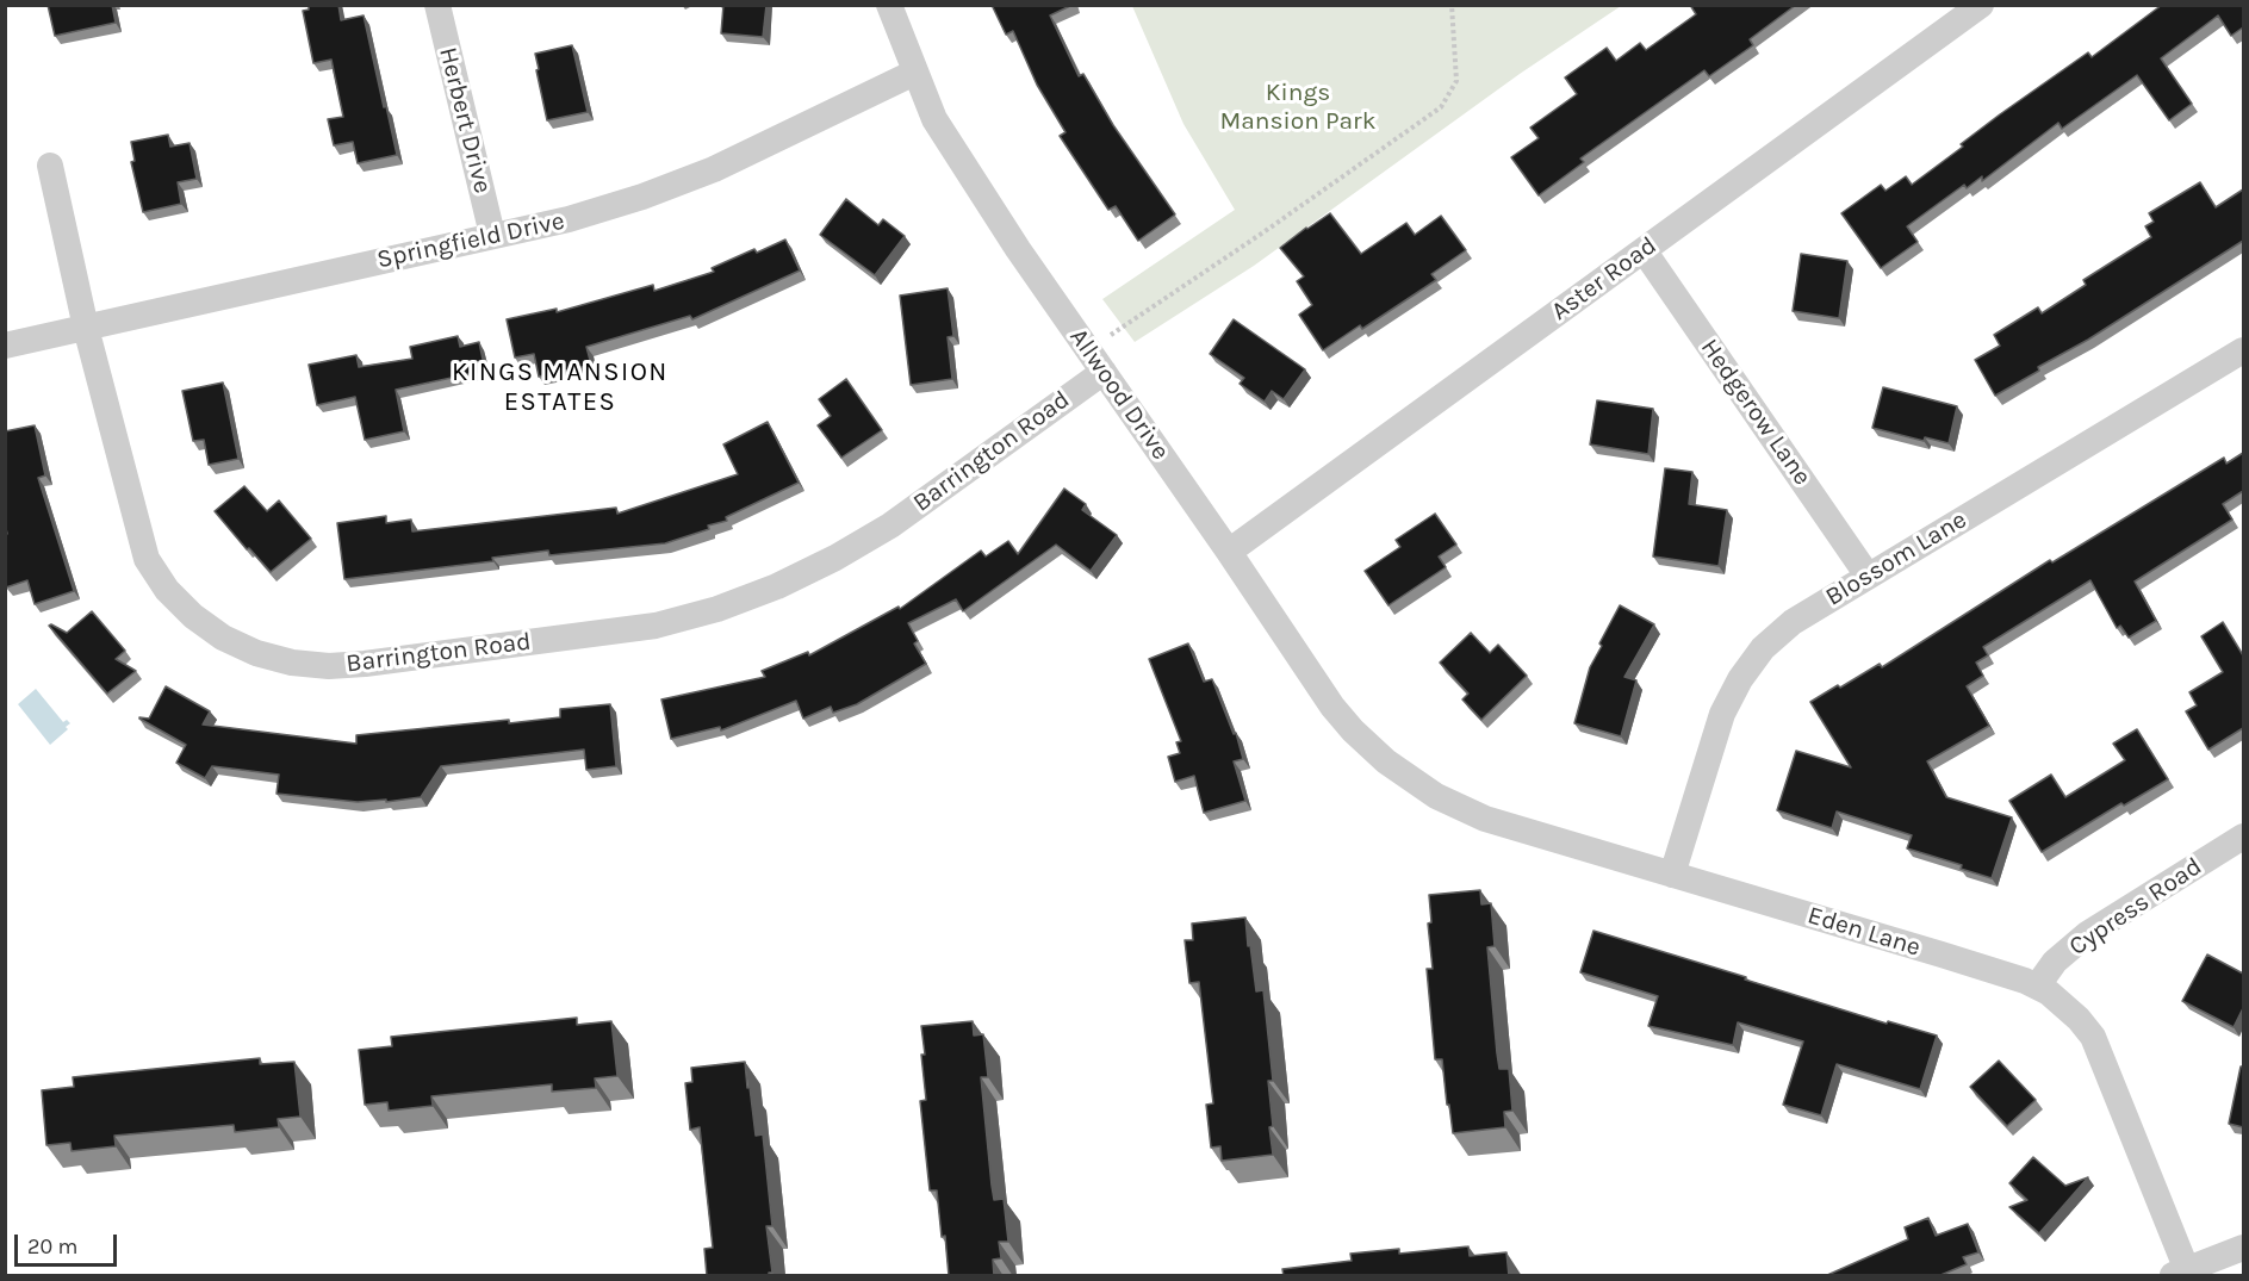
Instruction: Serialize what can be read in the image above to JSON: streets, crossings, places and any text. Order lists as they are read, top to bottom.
{
  "streets": {
    "street": [
      "Herbert Drive",
      "Springfield Drive",
      "Aster Road",
      "Allwood Drive",
      "Hedgerow Lane",
      "Barrington Road",
      "Blossom Lane",
      "Cypress Road",
      "Eden Lane"
    ]
  },
  "crossings": [
    ["Herbert Drive", "Springfield Drive"],
    ["Springfield Drive", "Allwood Drive"],
    ["Springfield Drive", "Barrington Road"],
    ["Aster Road", "Allwood Drive"],
    ["Aster Road", "Hedgerow Lane"],
    ["Allwood Drive", "Barrington Road"],
    ["Allwood Drive", "Eden Lane"],
    ["Hedgerow Lane", "Blossom Lane"],
    ["Blossom Lane", "Eden Lane"],
    ["Cypress Road", "Eden Lane"]
  ],
  "districts": ["KINGS MANSION ESTATES"],
  "parks": ["Kings Mansion Park"],
  "scale_bar": "20 m"
}
